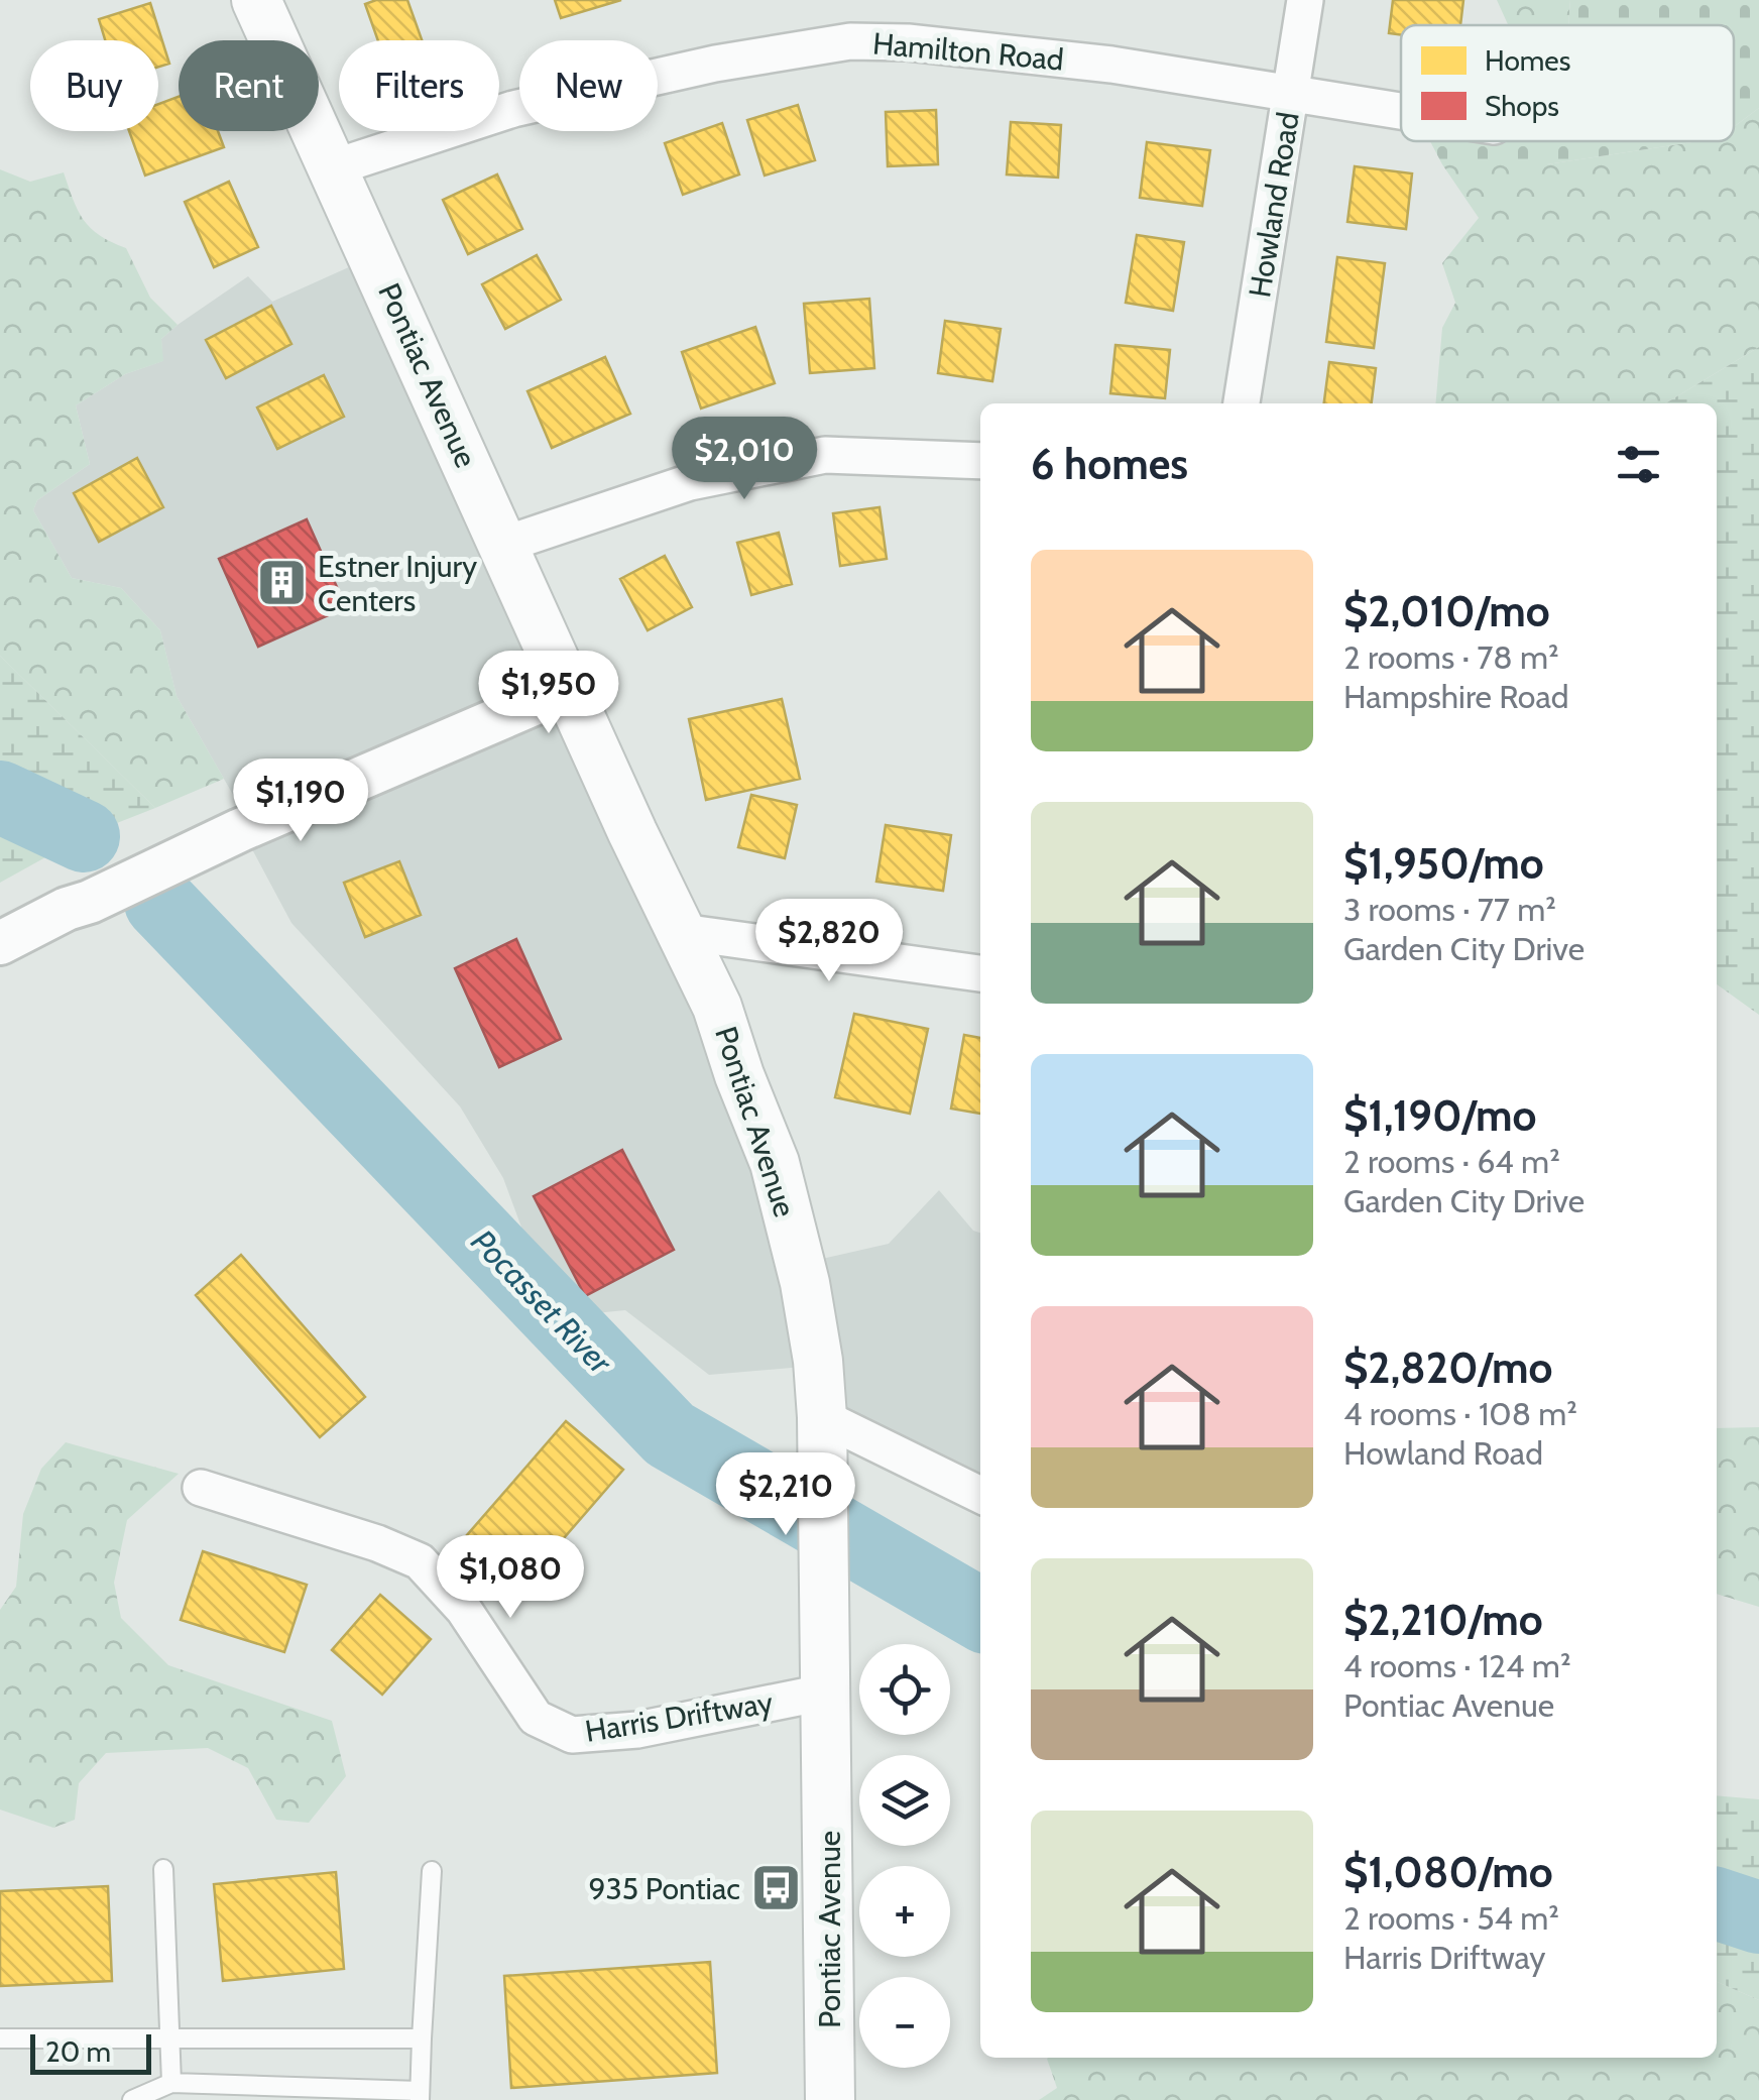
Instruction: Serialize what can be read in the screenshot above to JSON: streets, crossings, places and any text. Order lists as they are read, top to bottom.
{
  "streets": {
    "main road": ["Pontiac Avenue"],
    "street": ["Hamilton Road", "Howland Road", "Harris Driftway"]
  },
  "crossings": [
    ["Hamilton Road", "Howland Road"],
    ["Hamilton Road", "Pontiac Avenue"],
    ["Pontiac Avenue", "Harris Driftway"]
  ],
  "water": ["Pocasset River"],
  "places": {
    "building": ["Estner Injury Centers"],
    "bus stop": ["935 Pontiac"]
  },
  "legend": ["Homes", "Shops"],
  "scale_bar": "20 m",
  "page": {
    "chip": [
      "Buy",
      "Rent",
      "Filters",
      "New"
    ],
    "heading": "6 homes",
    "price": [
      "$2,010",
      "$1,950",
      "$1,190",
      "$2,820",
      "$2,210",
      "$1,080"
    ],
    "list": [
      {
        "name": "$2,010/mo",
        "note": "2 rooms · 78 m² · Hampshire Road"
      },
      {
        "name": "$1,950/mo",
        "note": "3 rooms · 77 m² · Garden City Drive"
      },
      {
        "name": "$1,190/mo",
        "note": "2 rooms · 64 m² · Garden City Drive"
      },
      {
        "name": "$2,820/mo",
        "note": "4 rooms · 108 m² · Howland Road"
      },
      {
        "name": "$2,210/mo",
        "note": "4 rooms · 124 m² · Pontiac Avenue"
      },
      {
        "name": "$1,080/mo",
        "note": "2 rooms · 54 m² · Harris Driftway"
      }
    ],
    "map_buttons": ["+", "−"],
    "scale": "20 m"
  }
}
